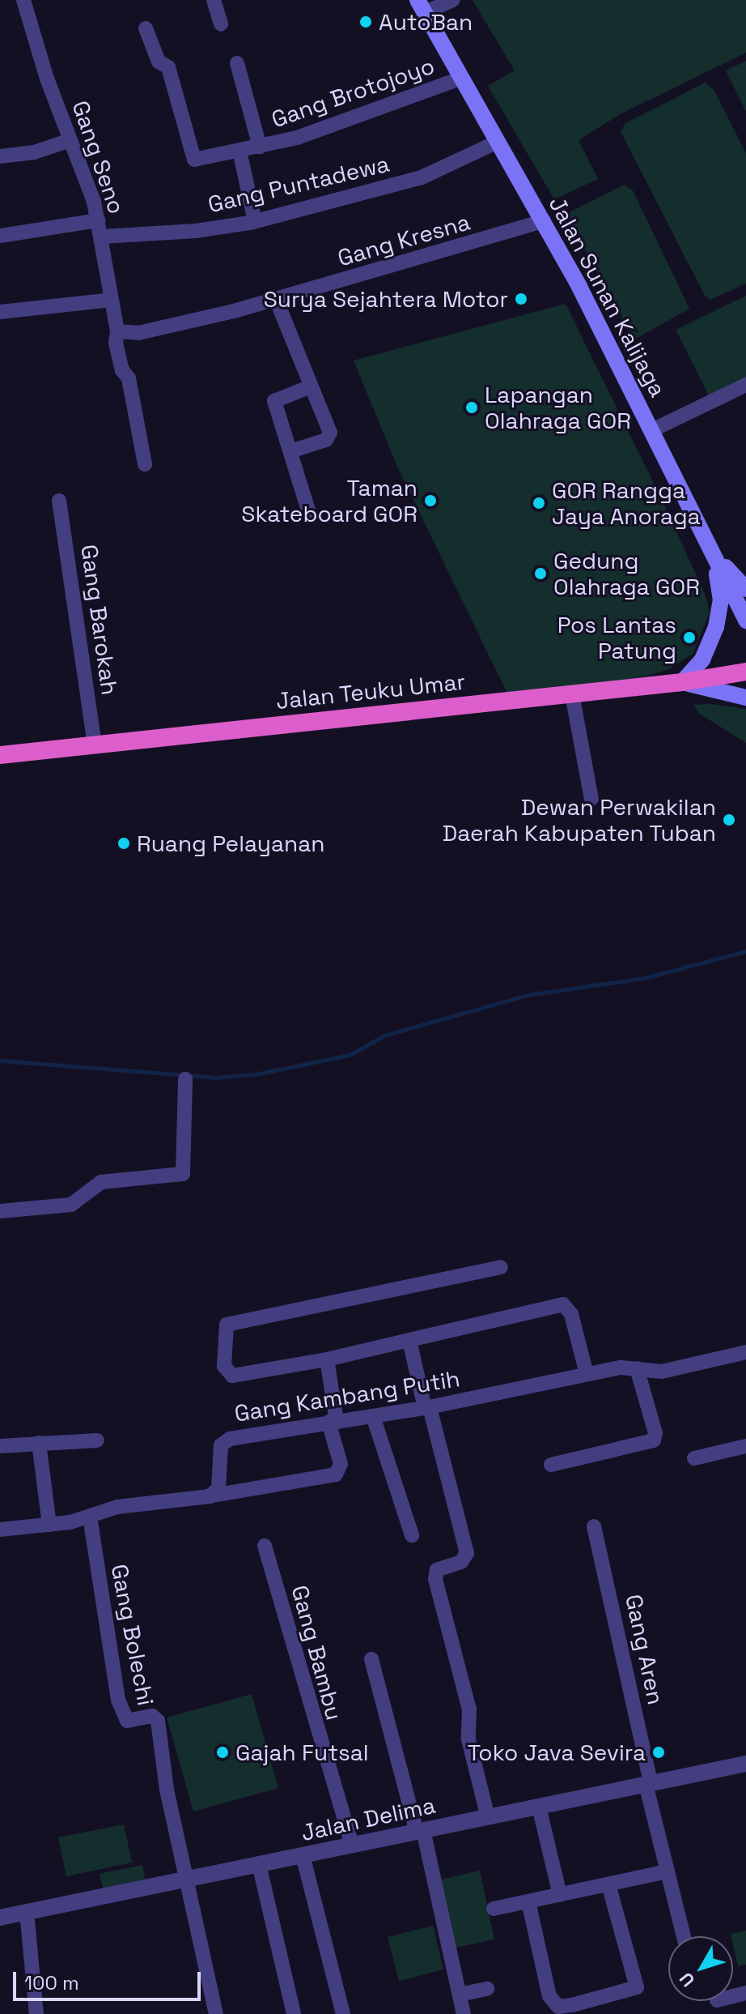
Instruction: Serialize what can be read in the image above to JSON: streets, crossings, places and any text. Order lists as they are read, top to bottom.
{
  "streets": {
    "highway": ["Jalan Teuku Umar"],
    "main road": ["Jalan Sunan Kalijaga"],
    "street": [
      "Gang Brotojoyo",
      "Gang Seno",
      "Gang Puntadewa",
      "Gang Kresna",
      "Gang Barokah",
      "Gang Kambang Putih",
      "Gang Bolechi",
      "Gang Aren",
      "Gang Bambu",
      "Jalan Delima"
    ]
  },
  "crossings": [
    ["Gang Brotojoyo", "Jalan Sunan Kalijaga"],
    ["Gang Seno", "Gang Puntadewa"],
    ["Gang Seno", "Gang Kresna"],
    ["Gang Puntadewa", "Jalan Sunan Kalijaga"],
    ["Gang Kresna", "Jalan Sunan Kalijaga"],
    ["Gang Barokah", "Jalan Teuku Umar"],
    ["Gang Bolechi", "Jalan Delima"],
    ["Gang Aren", "Jalan Delima"],
    ["Gang Bambu", "Jalan Delima"]
  ],
  "places": [
    "AutoBan",
    "Surya Sejahtera Motor",
    "Lapangan Olahraga GOR",
    "Taman Skateboard GOR",
    "GOR Rangga Jaya Anoraga",
    "Gedung Olahraga GOR",
    "Pos Lantas Patung",
    "Dewan Perwakilan Daerah Kabupaten Tuban",
    "Ruang Pelayanan",
    "Gajah Futsal",
    "Toko Java Sevira"
  ],
  "scale_bar": "100 m",
  "north": "bottom left"
}
